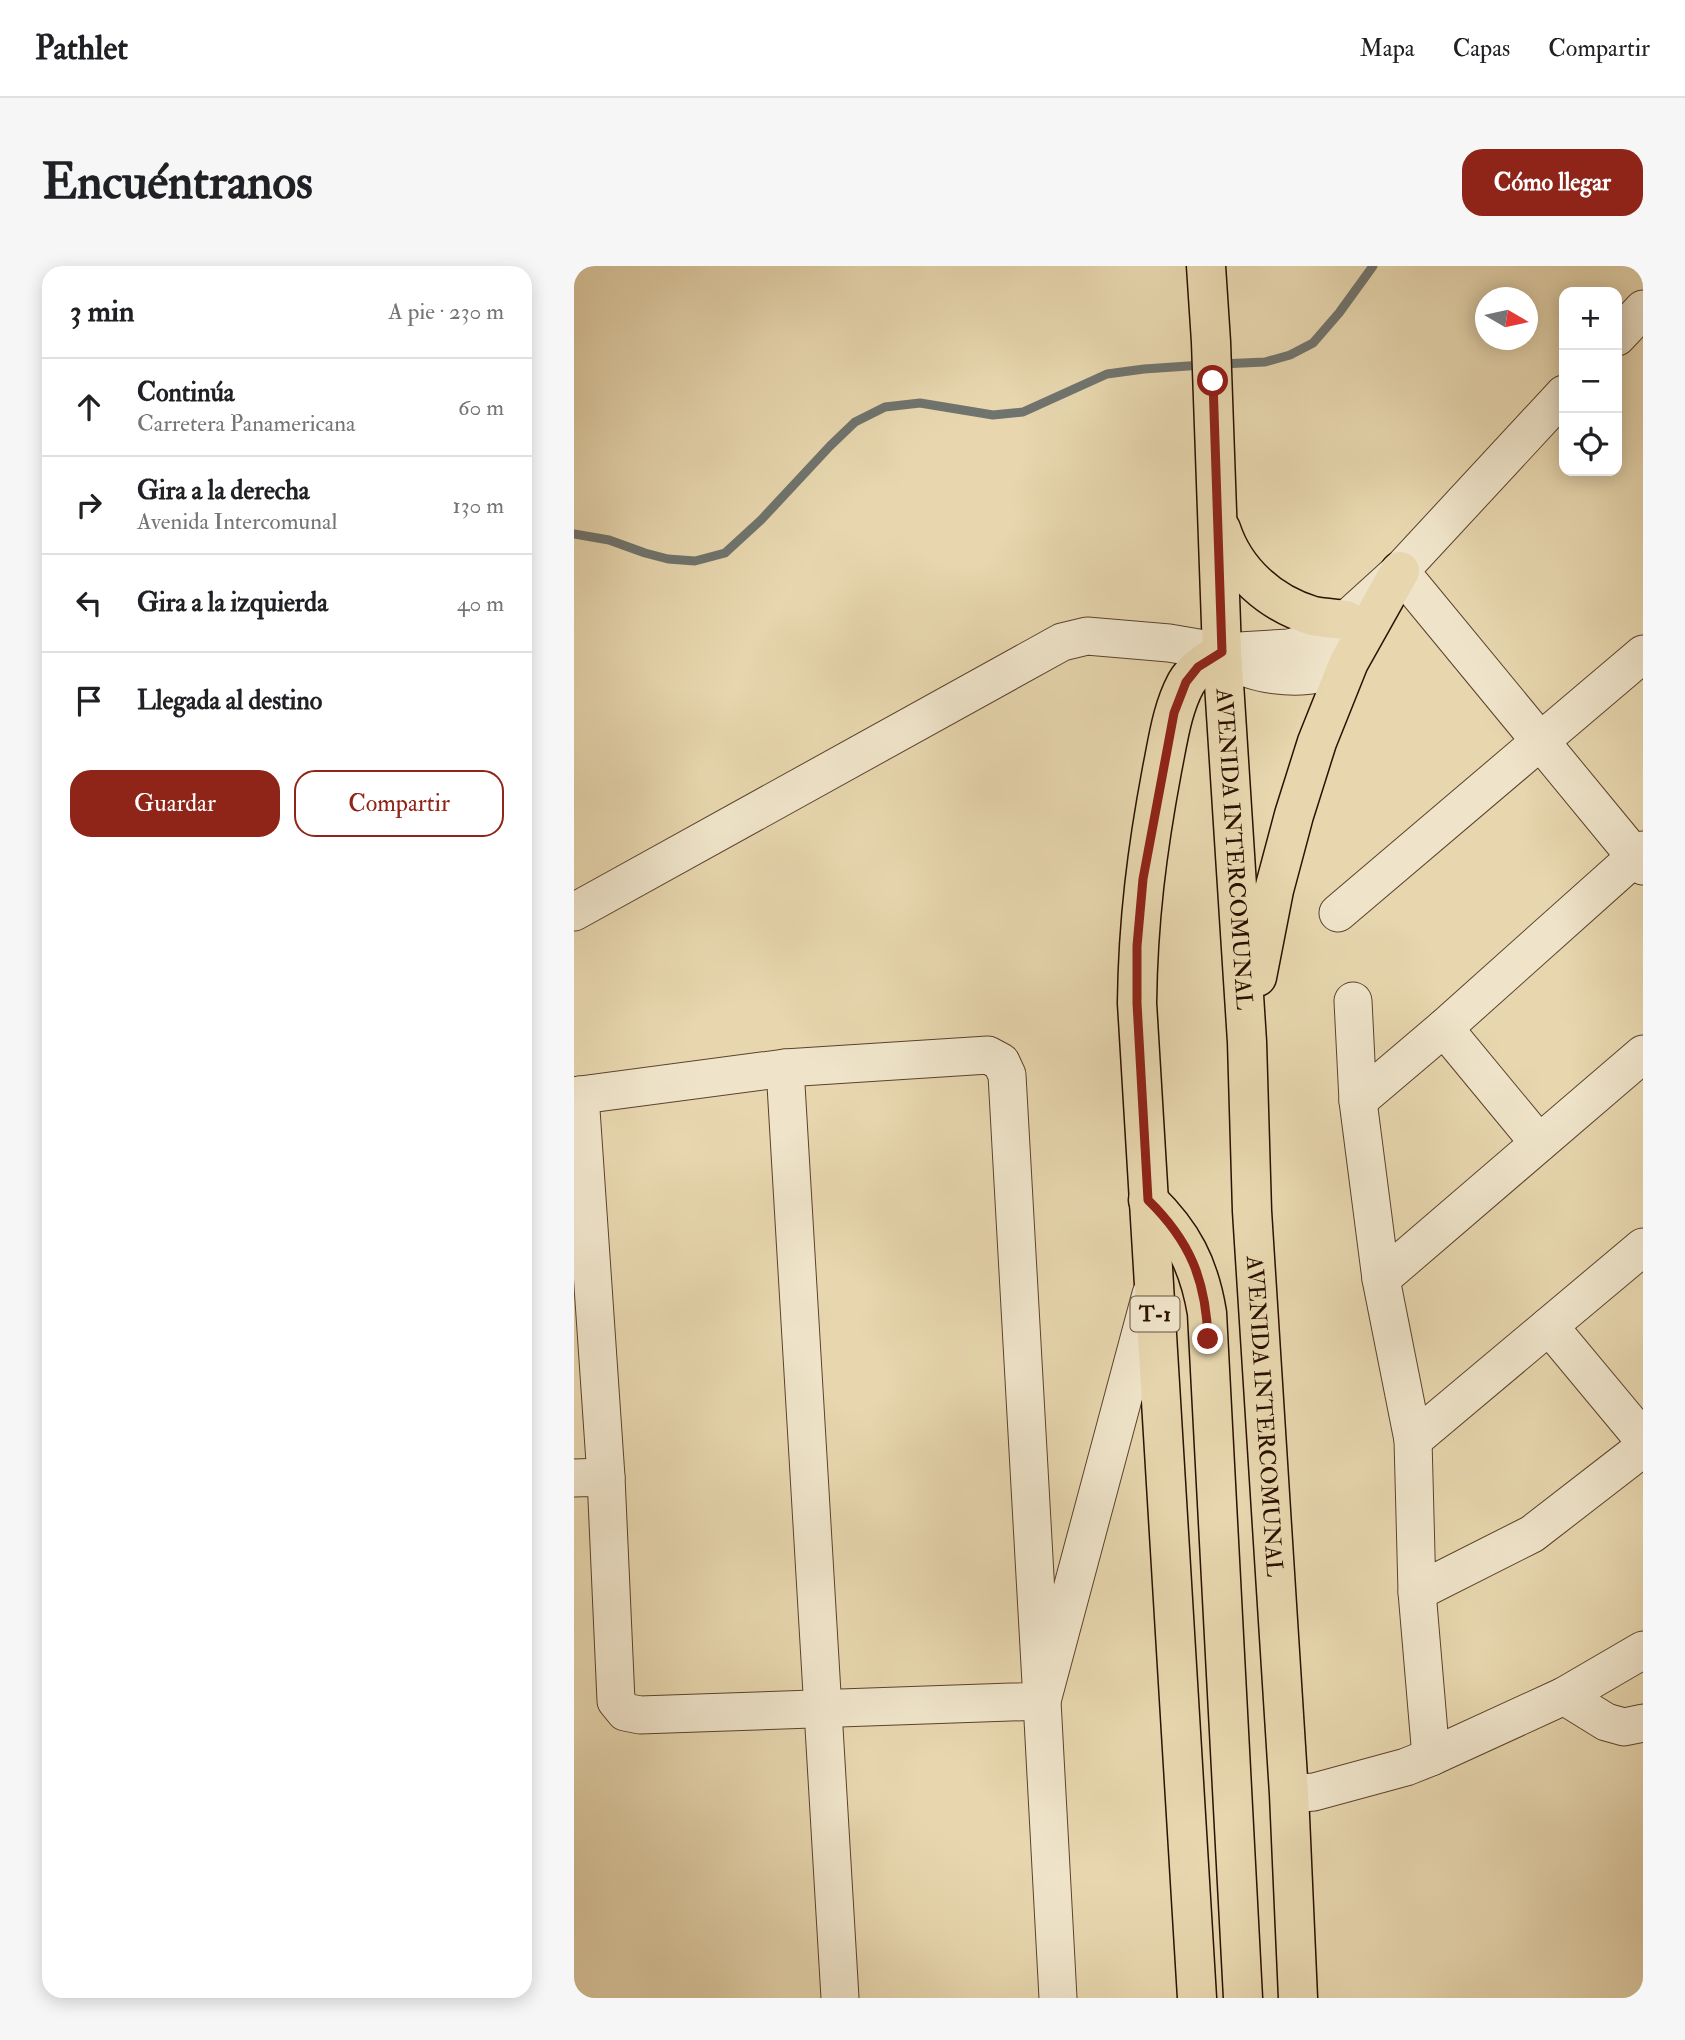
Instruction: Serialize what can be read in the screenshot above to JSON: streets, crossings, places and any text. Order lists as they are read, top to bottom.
{
  "streets": {
    "main road": ["AVENIDA INTERCOMUNAL", "T-1"]
  },
  "north": "right",
  "page": {
    "header": "Pathlet",
    "nav": ["Mapa", "Capas", "Compartir"],
    "buttons": [
      "Cómo llegar",
      ["Guardar", "Compartir"]
    ],
    "title": "Encuéntranos",
    "heading": ["3 min", "A pie · 230 m"],
    "map_buttons": ["+", "−"],
    "list": [
      ["Continúa", "Carretera Panamericana", "60 m"],
      ["Gira a la derecha", "Avenida Intercomunal", "130 m"],
      ["Gira a la izquierda", "40 m"],
      "Llegada al destino"
    ]
  }
}
